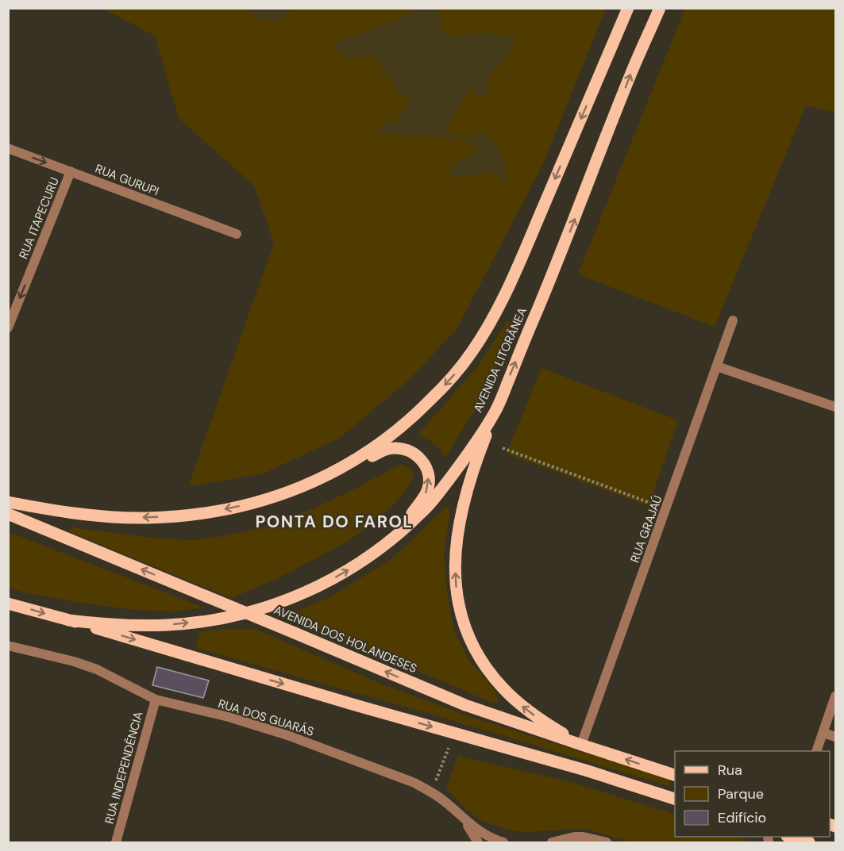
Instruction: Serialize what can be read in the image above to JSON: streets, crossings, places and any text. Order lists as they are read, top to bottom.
{
  "streets": {
    "main road": ["AVENIDA LITORÂNEA", "AVENIDA DOS HOLANDESES"],
    "street": [
      "RUA GURUPI",
      "RUA ITAPECURU",
      "RUA GRAJAÚ",
      "RUA DOS GUARÁS",
      "RUA INDEPENDÊNCIA"
    ]
  },
  "crossings": [
    ["RUA GURUPI", "RUA ITAPECURU"],
    ["RUA GRAJAÚ", "AVENIDA DOS HOLANDESES"],
    ["RUA DOS GUARÁS", "RUA INDEPENDÊNCIA"]
  ],
  "one_way": ["RUA ITAPECURU"],
  "districts": ["PONTA DO FAROL"],
  "legend": ["Rua", "Parque", "Edifício"]
}
